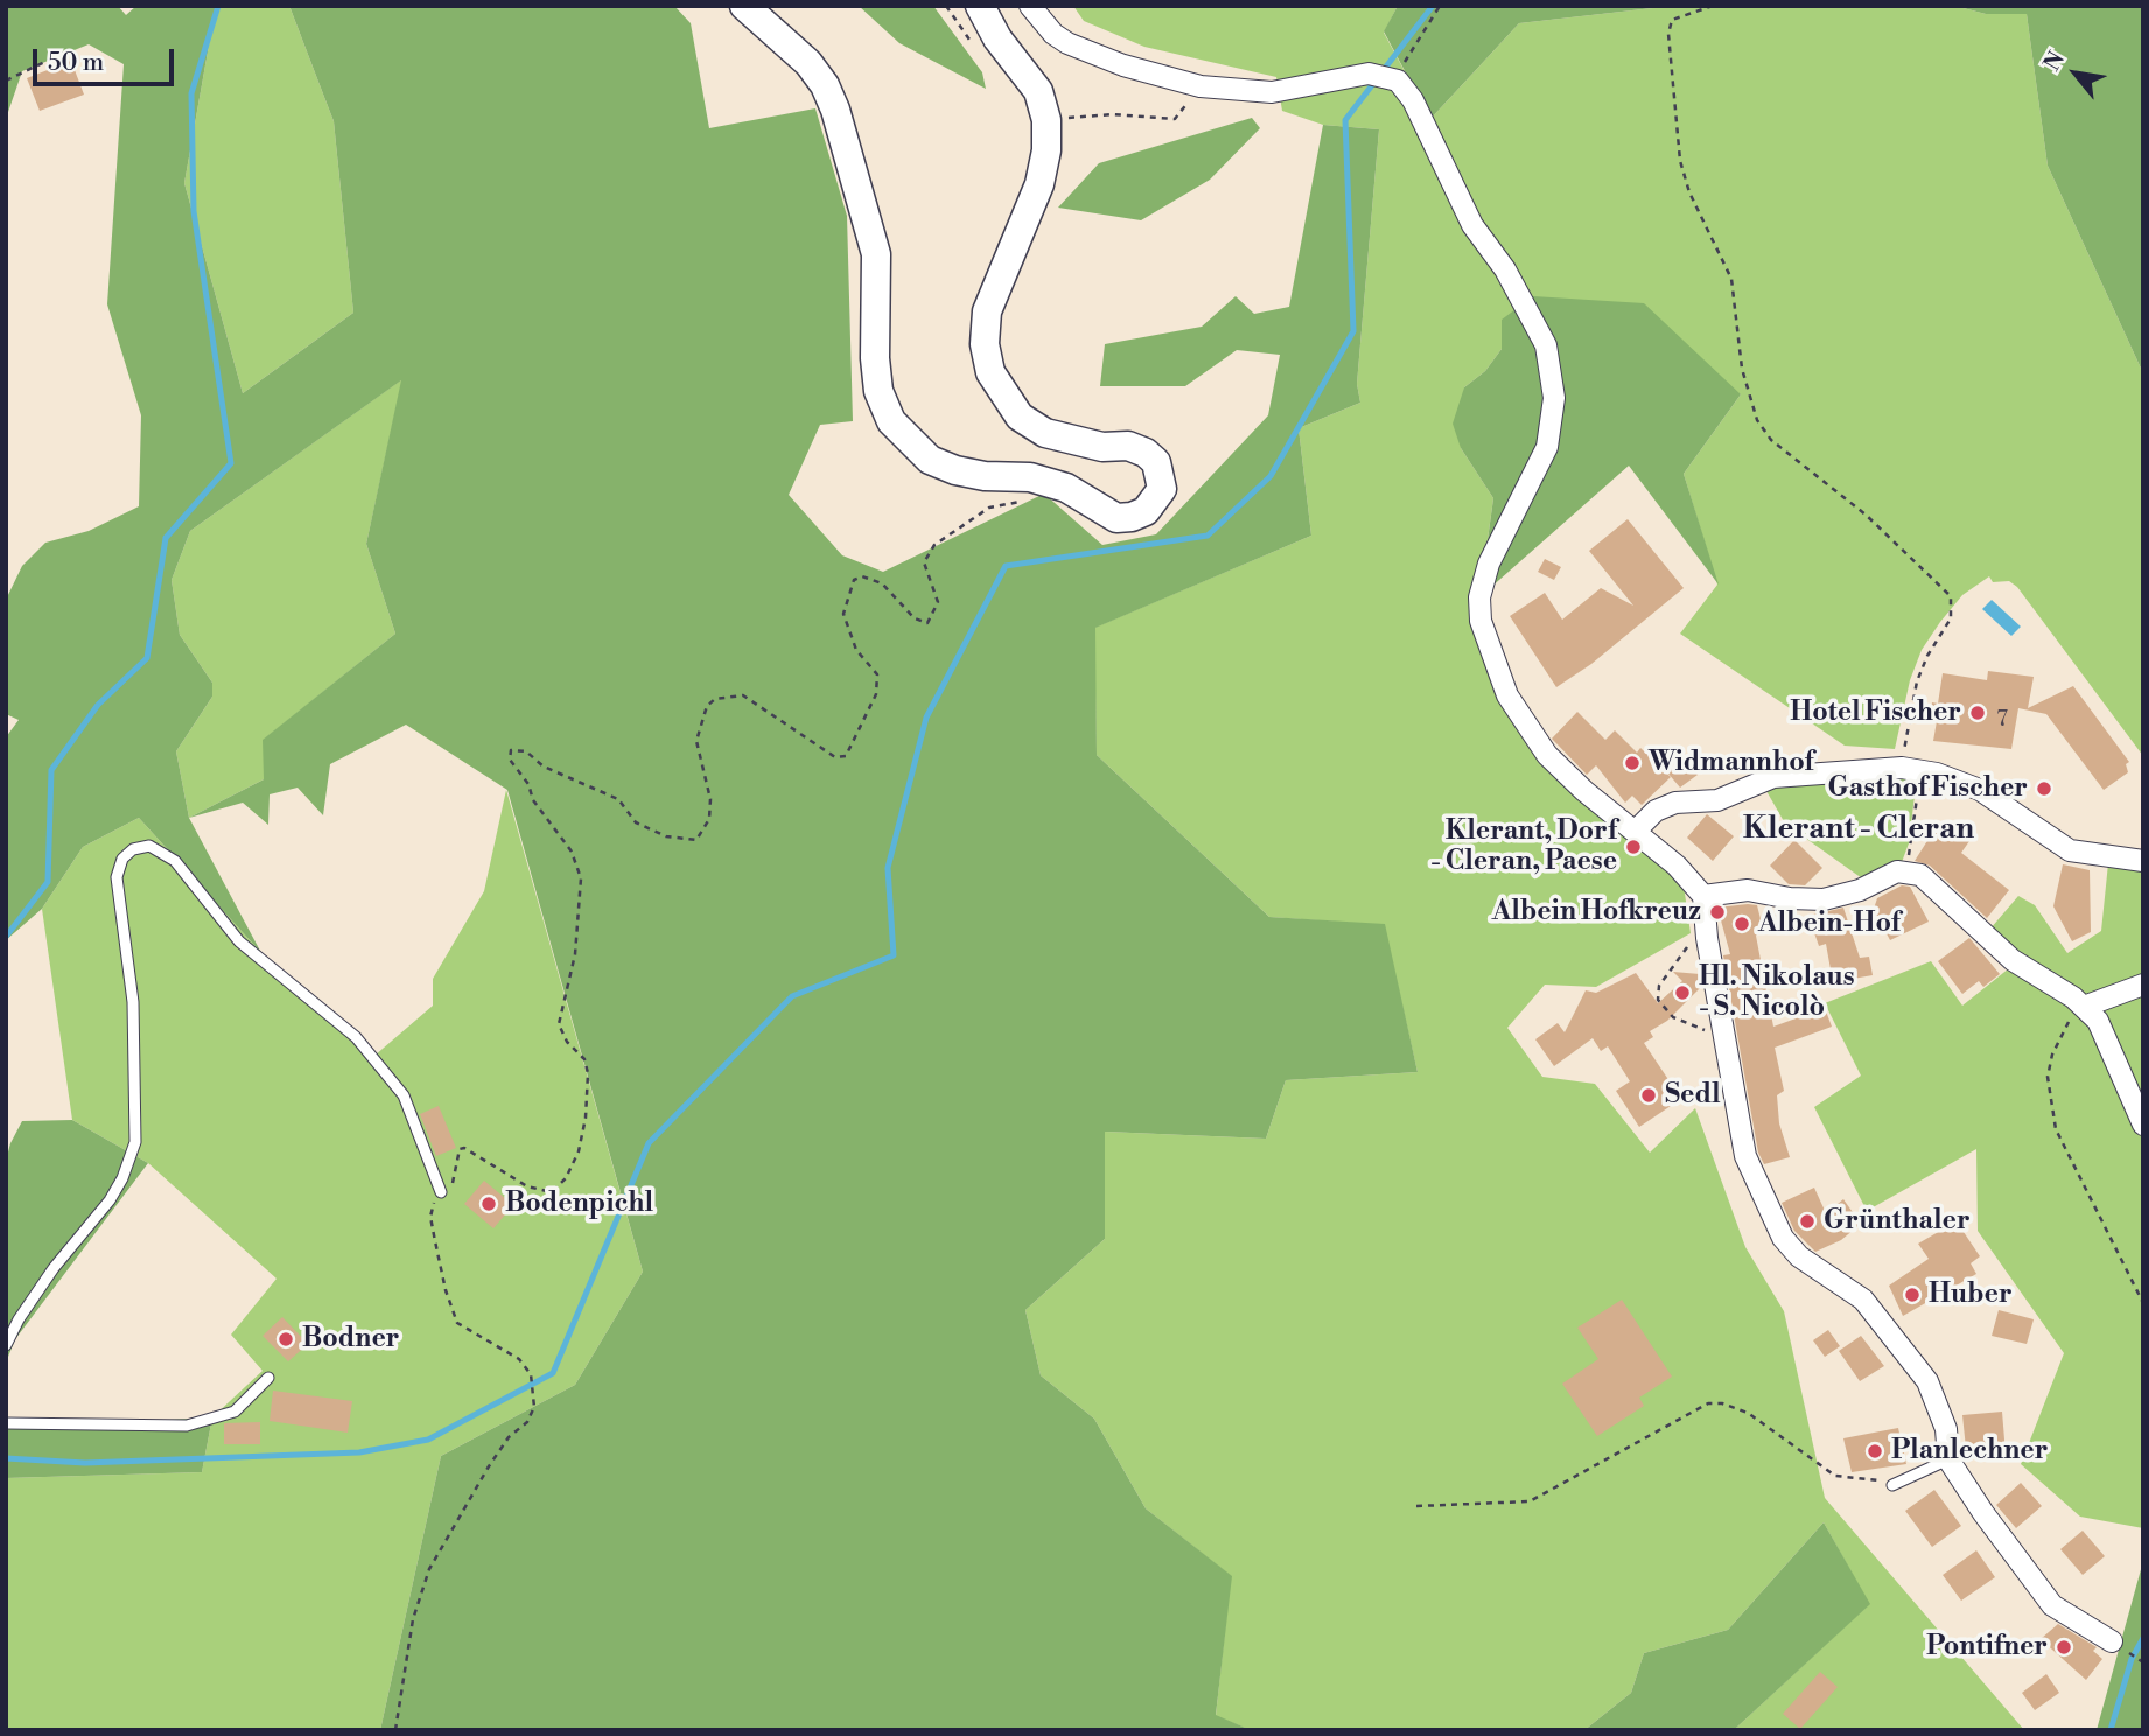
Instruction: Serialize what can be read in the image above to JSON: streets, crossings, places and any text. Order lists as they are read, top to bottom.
{
  "districts": ["Klerant - Cleran"],
  "places": [
    "Hotel Fischer",
    "Widmannhof",
    "Gasthof Fischer",
    "Klerant, Dorf - Cleran, Paese",
    "Albein Hofkreuz",
    "Albein-Hof",
    "Hl. Nikolaus - S. Nicolò",
    "Sedl",
    "Bodenpichl",
    "Grünthaler",
    "Huber",
    "Bodner",
    "Planlechner",
    "Pontifner"
  ],
  "house_numbers": ["7"],
  "scale_bar": "50 m",
  "north": "top left"
}
